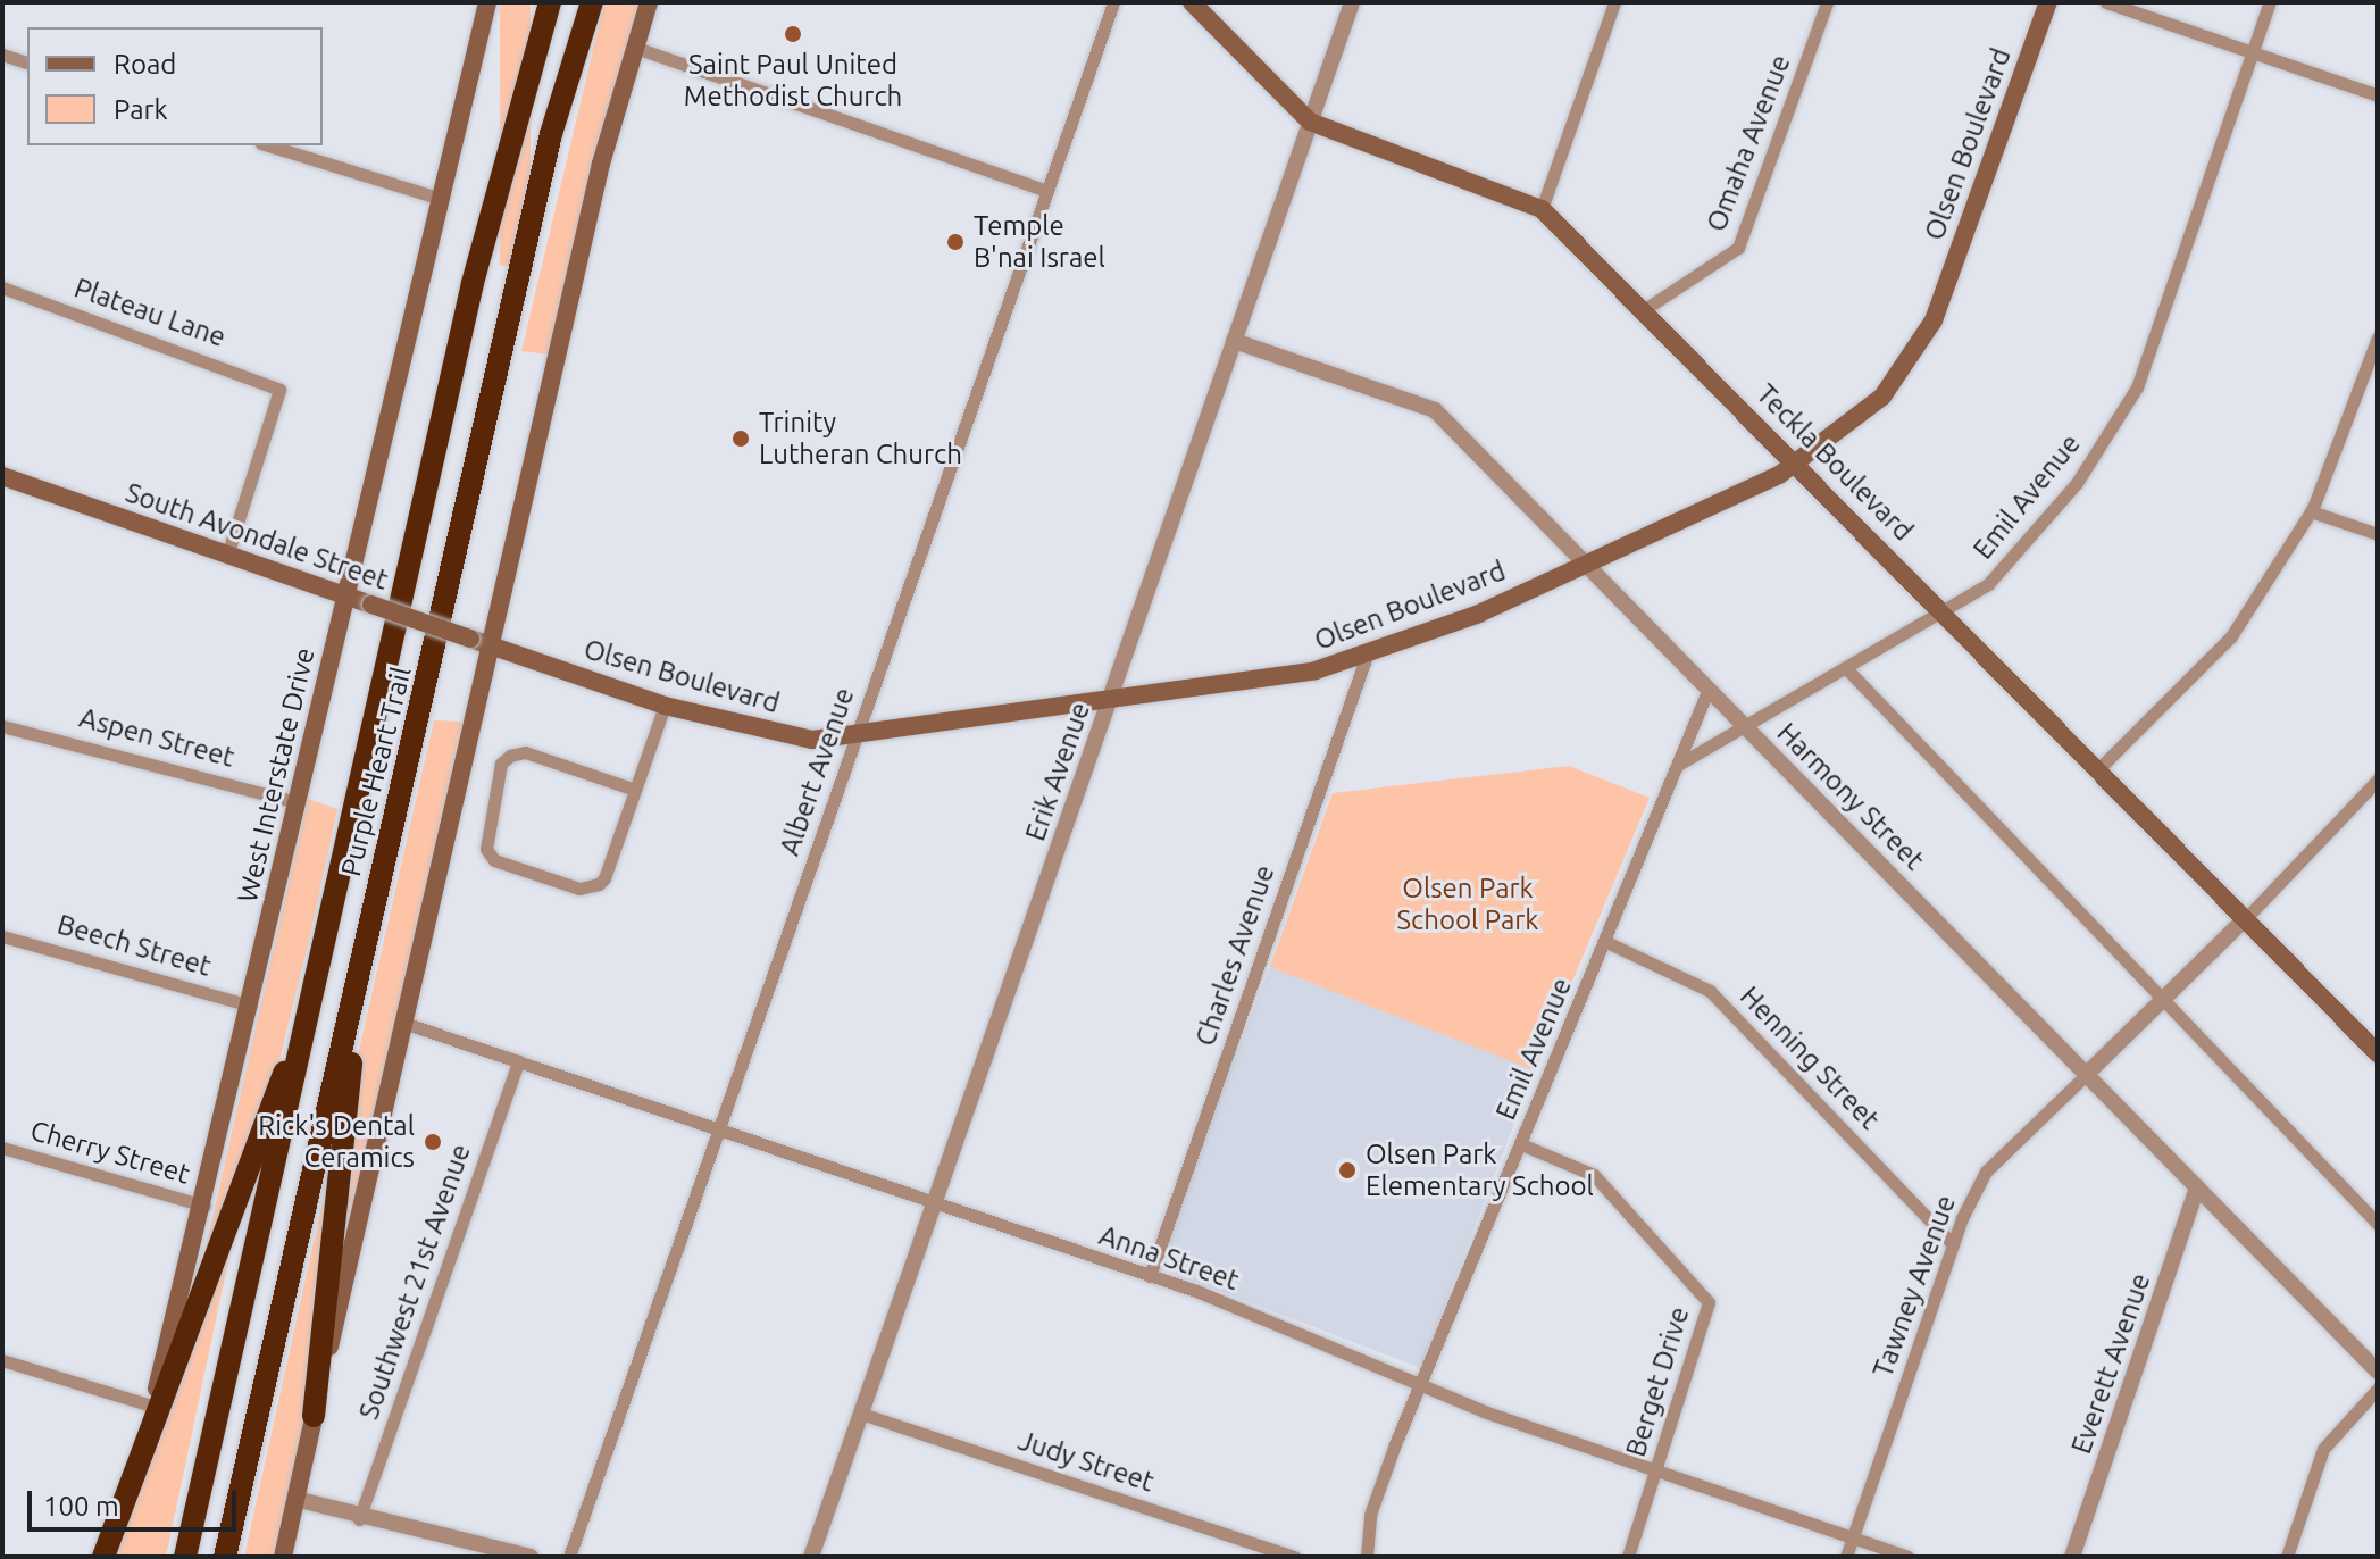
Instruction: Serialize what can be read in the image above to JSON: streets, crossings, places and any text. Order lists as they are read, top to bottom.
{
  "streets": {
    "highway": ["Purple Heart Trail"],
    "main road": [
      "Olsen Boulevard",
      "Teckla Boulevard",
      "South Avondale Street",
      "West Interstate Drive"
    ],
    "street": [
      "Omaha Avenue",
      "Plateau Lane",
      "Emil Avenue",
      "Aspen Street",
      "Albert Avenue",
      "Erik Avenue",
      "Harmony Street",
      "Beech Street",
      "Charles Avenue",
      "Henning Street",
      "Cherry Street",
      "Anna Street",
      "Southwest 21st Avenue",
      "Tawney Avenue",
      "Everett Avenue",
      "Berget Drive",
      "Judy Street"
    ]
  },
  "crossings": [
    ["Omaha Avenue", "Teckla Boulevard"],
    ["Olsen Boulevard", "Teckla Boulevard"],
    ["Olsen Boulevard", "South Avondale Street"],
    ["Olsen Boulevard", "Albert Avenue"],
    ["Olsen Boulevard", "Erik Avenue"],
    ["Olsen Boulevard", "Harmony Street"],
    ["Olsen Boulevard", "Charles Avenue"],
    ["Plateau Lane", "South Avondale Street"],
    ["Teckla Boulevard", "Emil Avenue"],
    ["Teckla Boulevard", "Erik Avenue"],
    ["Teckla Boulevard", "Tawney Avenue"],
    ["Emil Avenue", "Harmony Street"],
    ["Emil Avenue", "Henning Street"],
    ["Emil Avenue", "Anna Street"],
    ["Emil Avenue", "Berget Drive"],
    ["South Avondale Street", "West Interstate Drive"],
    ["Aspen Street", "West Interstate Drive"],
    ["Albert Avenue", "Anna Street"],
    ["Erik Avenue", "Harmony Street"],
    ["Erik Avenue", "Anna Street"],
    ["Erik Avenue", "Judy Street"],
    ["West Interstate Drive", "Beech Street"],
    ["West Interstate Drive", "Cherry Street"],
    ["Harmony Street", "Tawney Avenue"],
    ["Harmony Street", "Everett Avenue"],
    ["Charles Avenue", "Anna Street"],
    ["Henning Street", "Tawney Avenue"],
    ["Anna Street", "Southwest 21st Avenue"],
    ["Anna Street", "Tawney Avenue"],
    ["Anna Street", "Berget Drive"]
  ],
  "parks": ["Olsen Park School Park"],
  "places": [
    "Saint Paul United Methodist Church",
    "Temple B'nai Israel",
    "Trinity Lutheran Church",
    "Rick's Dental Ceramics",
    "Olsen Park Elementary School"
  ],
  "legend": ["Road", "Park"],
  "scale_bar": "100 m"
}
